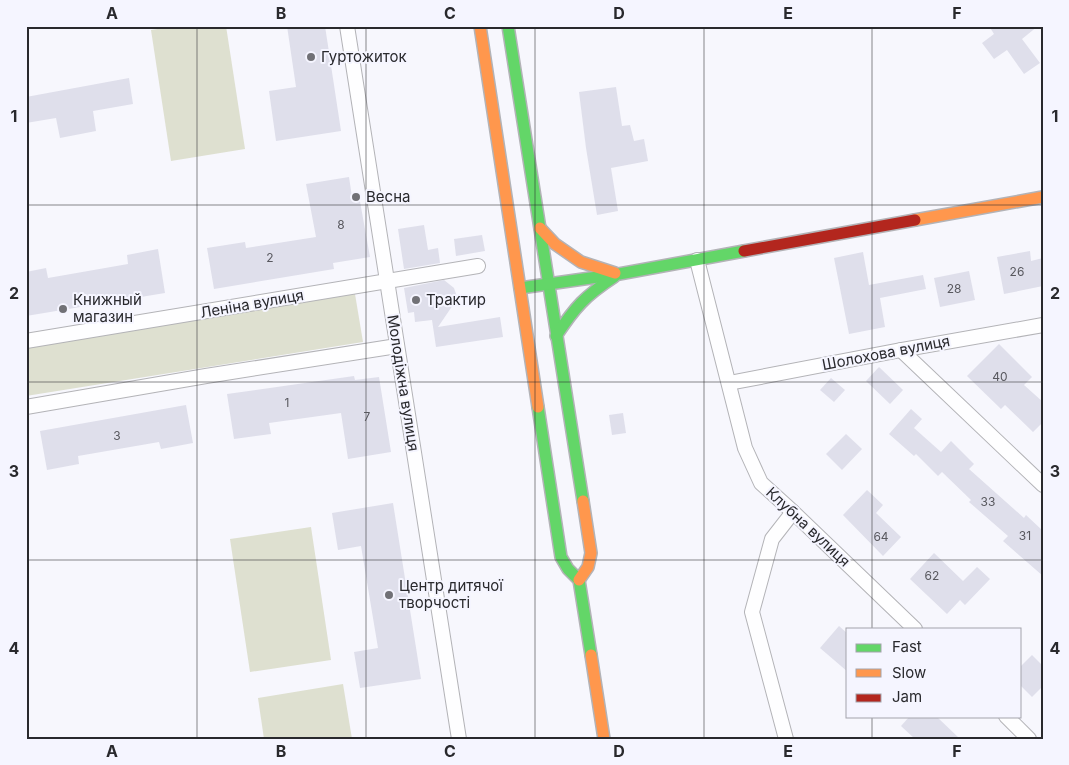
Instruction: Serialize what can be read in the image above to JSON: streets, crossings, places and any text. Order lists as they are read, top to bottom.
{
  "streets": {
    "street": [
      "Леніна вулиця",
      "Шолохова вулиця",
      "Молодіжна вулиця",
      "Клубна вулиця"
    ]
  },
  "crossings": [
    ["Леніна вулиця", "Молодіжна вулиця"],
    ["Шолохова вулиця", "Клубна вулиця"]
  ],
  "places": [
    "Гуртожиток",
    "Весна",
    "Трактир",
    "Книжный магазин",
    "Центр дитячої творчості"
  ],
  "house_numbers": [
    "8",
    "2",
    "26",
    "28",
    "40",
    "1",
    "7",
    "3",
    "33",
    "31",
    "64",
    "62"
  ],
  "legend": ["Fast", "Slow", "Jam"],
  "grid": {
    "columns": [
      "A",
      "B",
      "C",
      "D",
      "E",
      "F"
    ],
    "rows": [
      "1",
      "2",
      "3",
      "4"
    ]
  }
}
